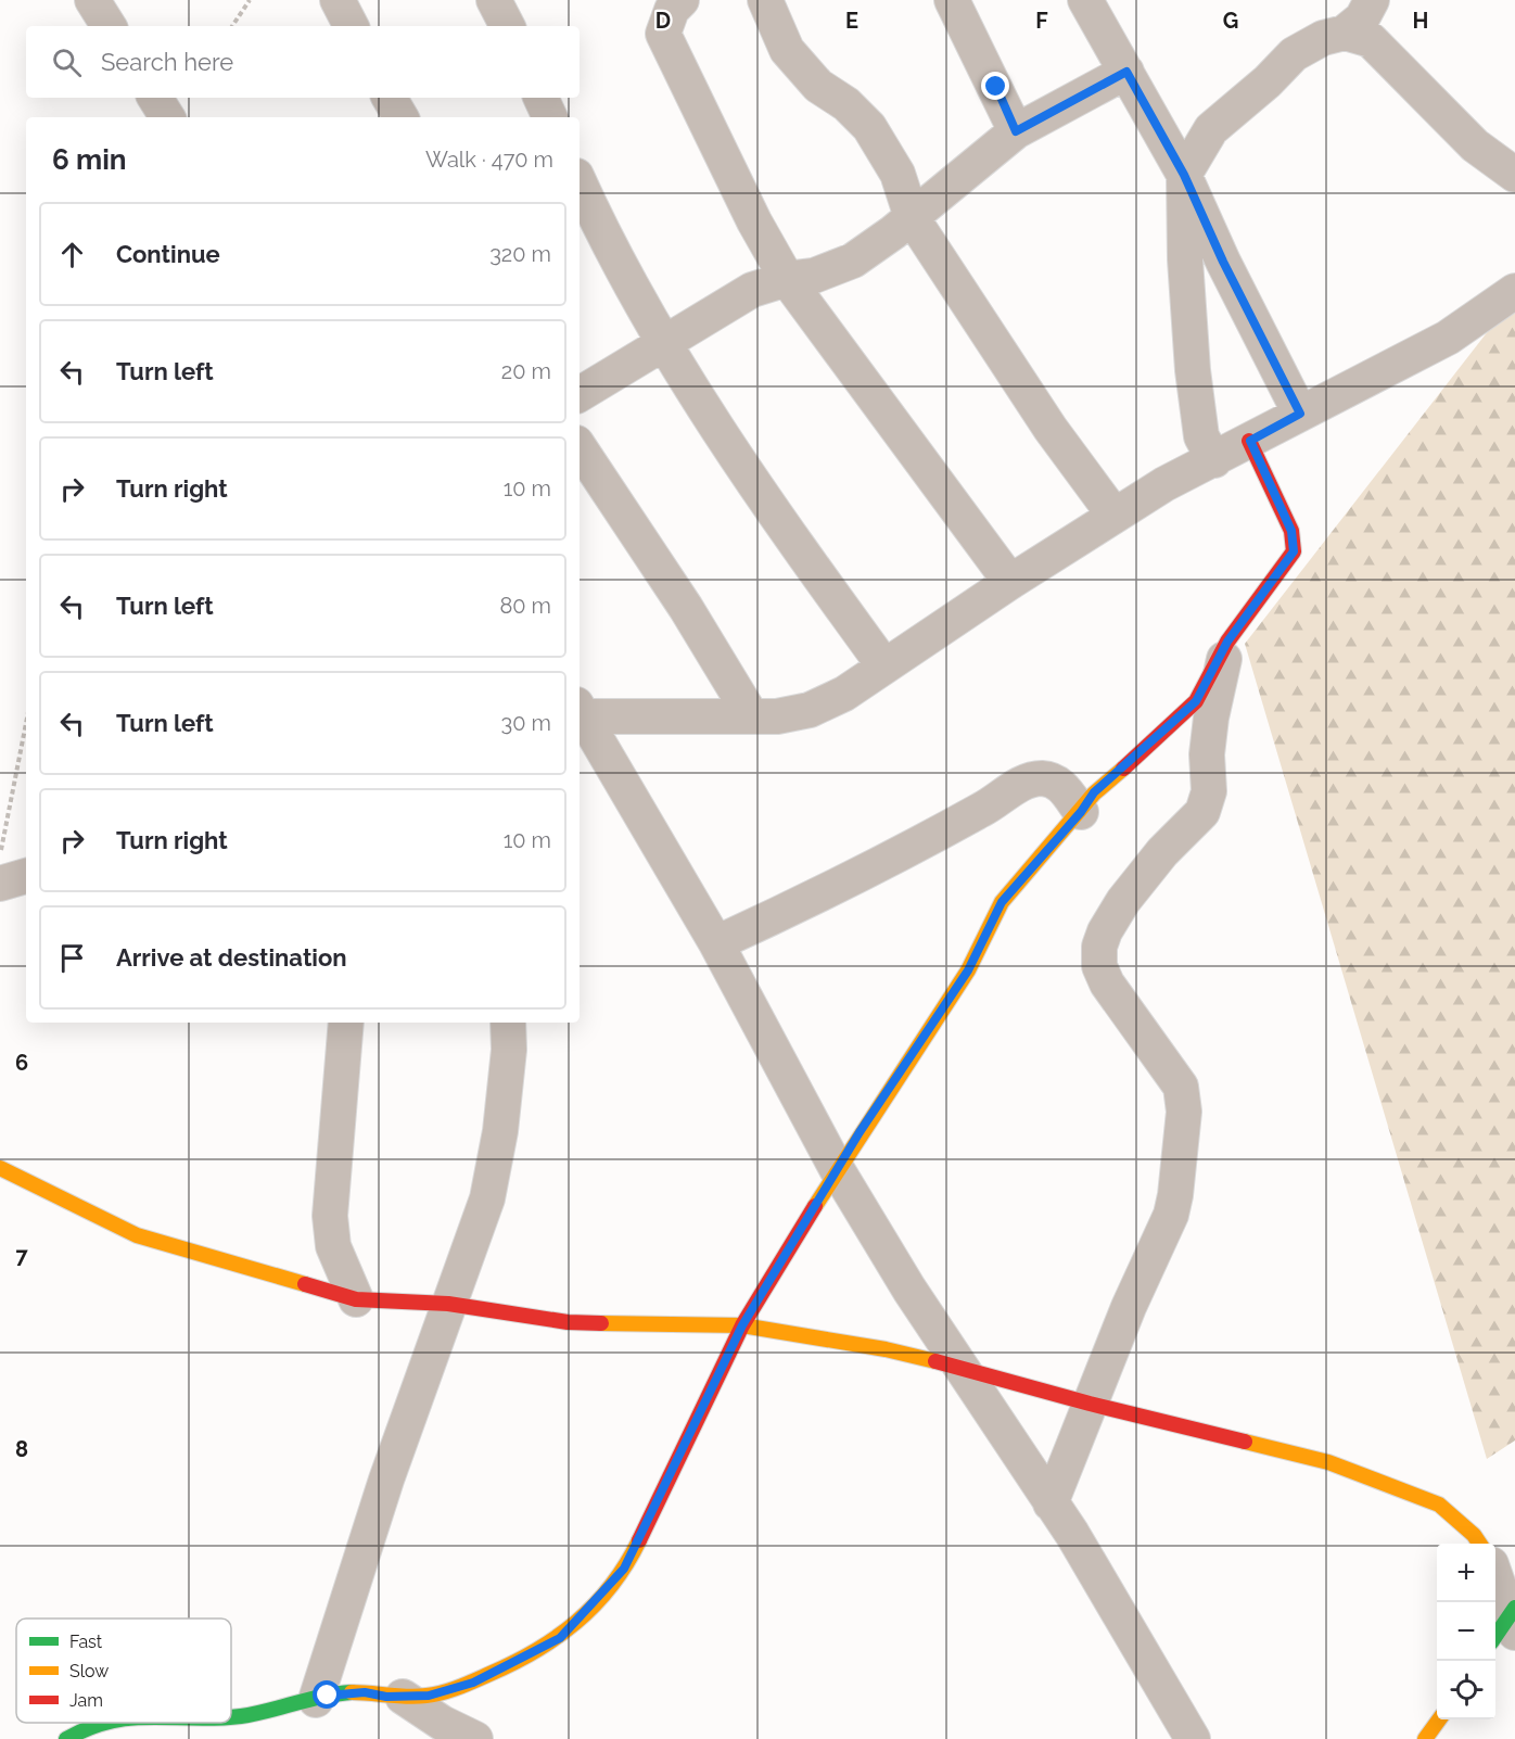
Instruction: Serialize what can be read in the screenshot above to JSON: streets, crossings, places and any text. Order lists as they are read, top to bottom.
{
  "legend": ["Fast", "Slow", "Jam"],
  "page": {
    "search": "Search here",
    "heading": ["6 min", "Walk · 470 m"],
    "list": [
      ["Continue", "320 m"],
      ["Turn left", "20 m"],
      ["Turn right", "10 m"],
      ["Turn left", "80 m"],
      ["Turn left", "30 m"],
      ["Turn right", "10 m"],
      "Arrive at destination"
    ],
    "map_buttons": ["+", "−"]
  },
  "grid": {
    "columns": [
      "D",
      "E",
      "F",
      "G",
      "H"
    ],
    "rows": ["6", "7", "8"]
  }
}
